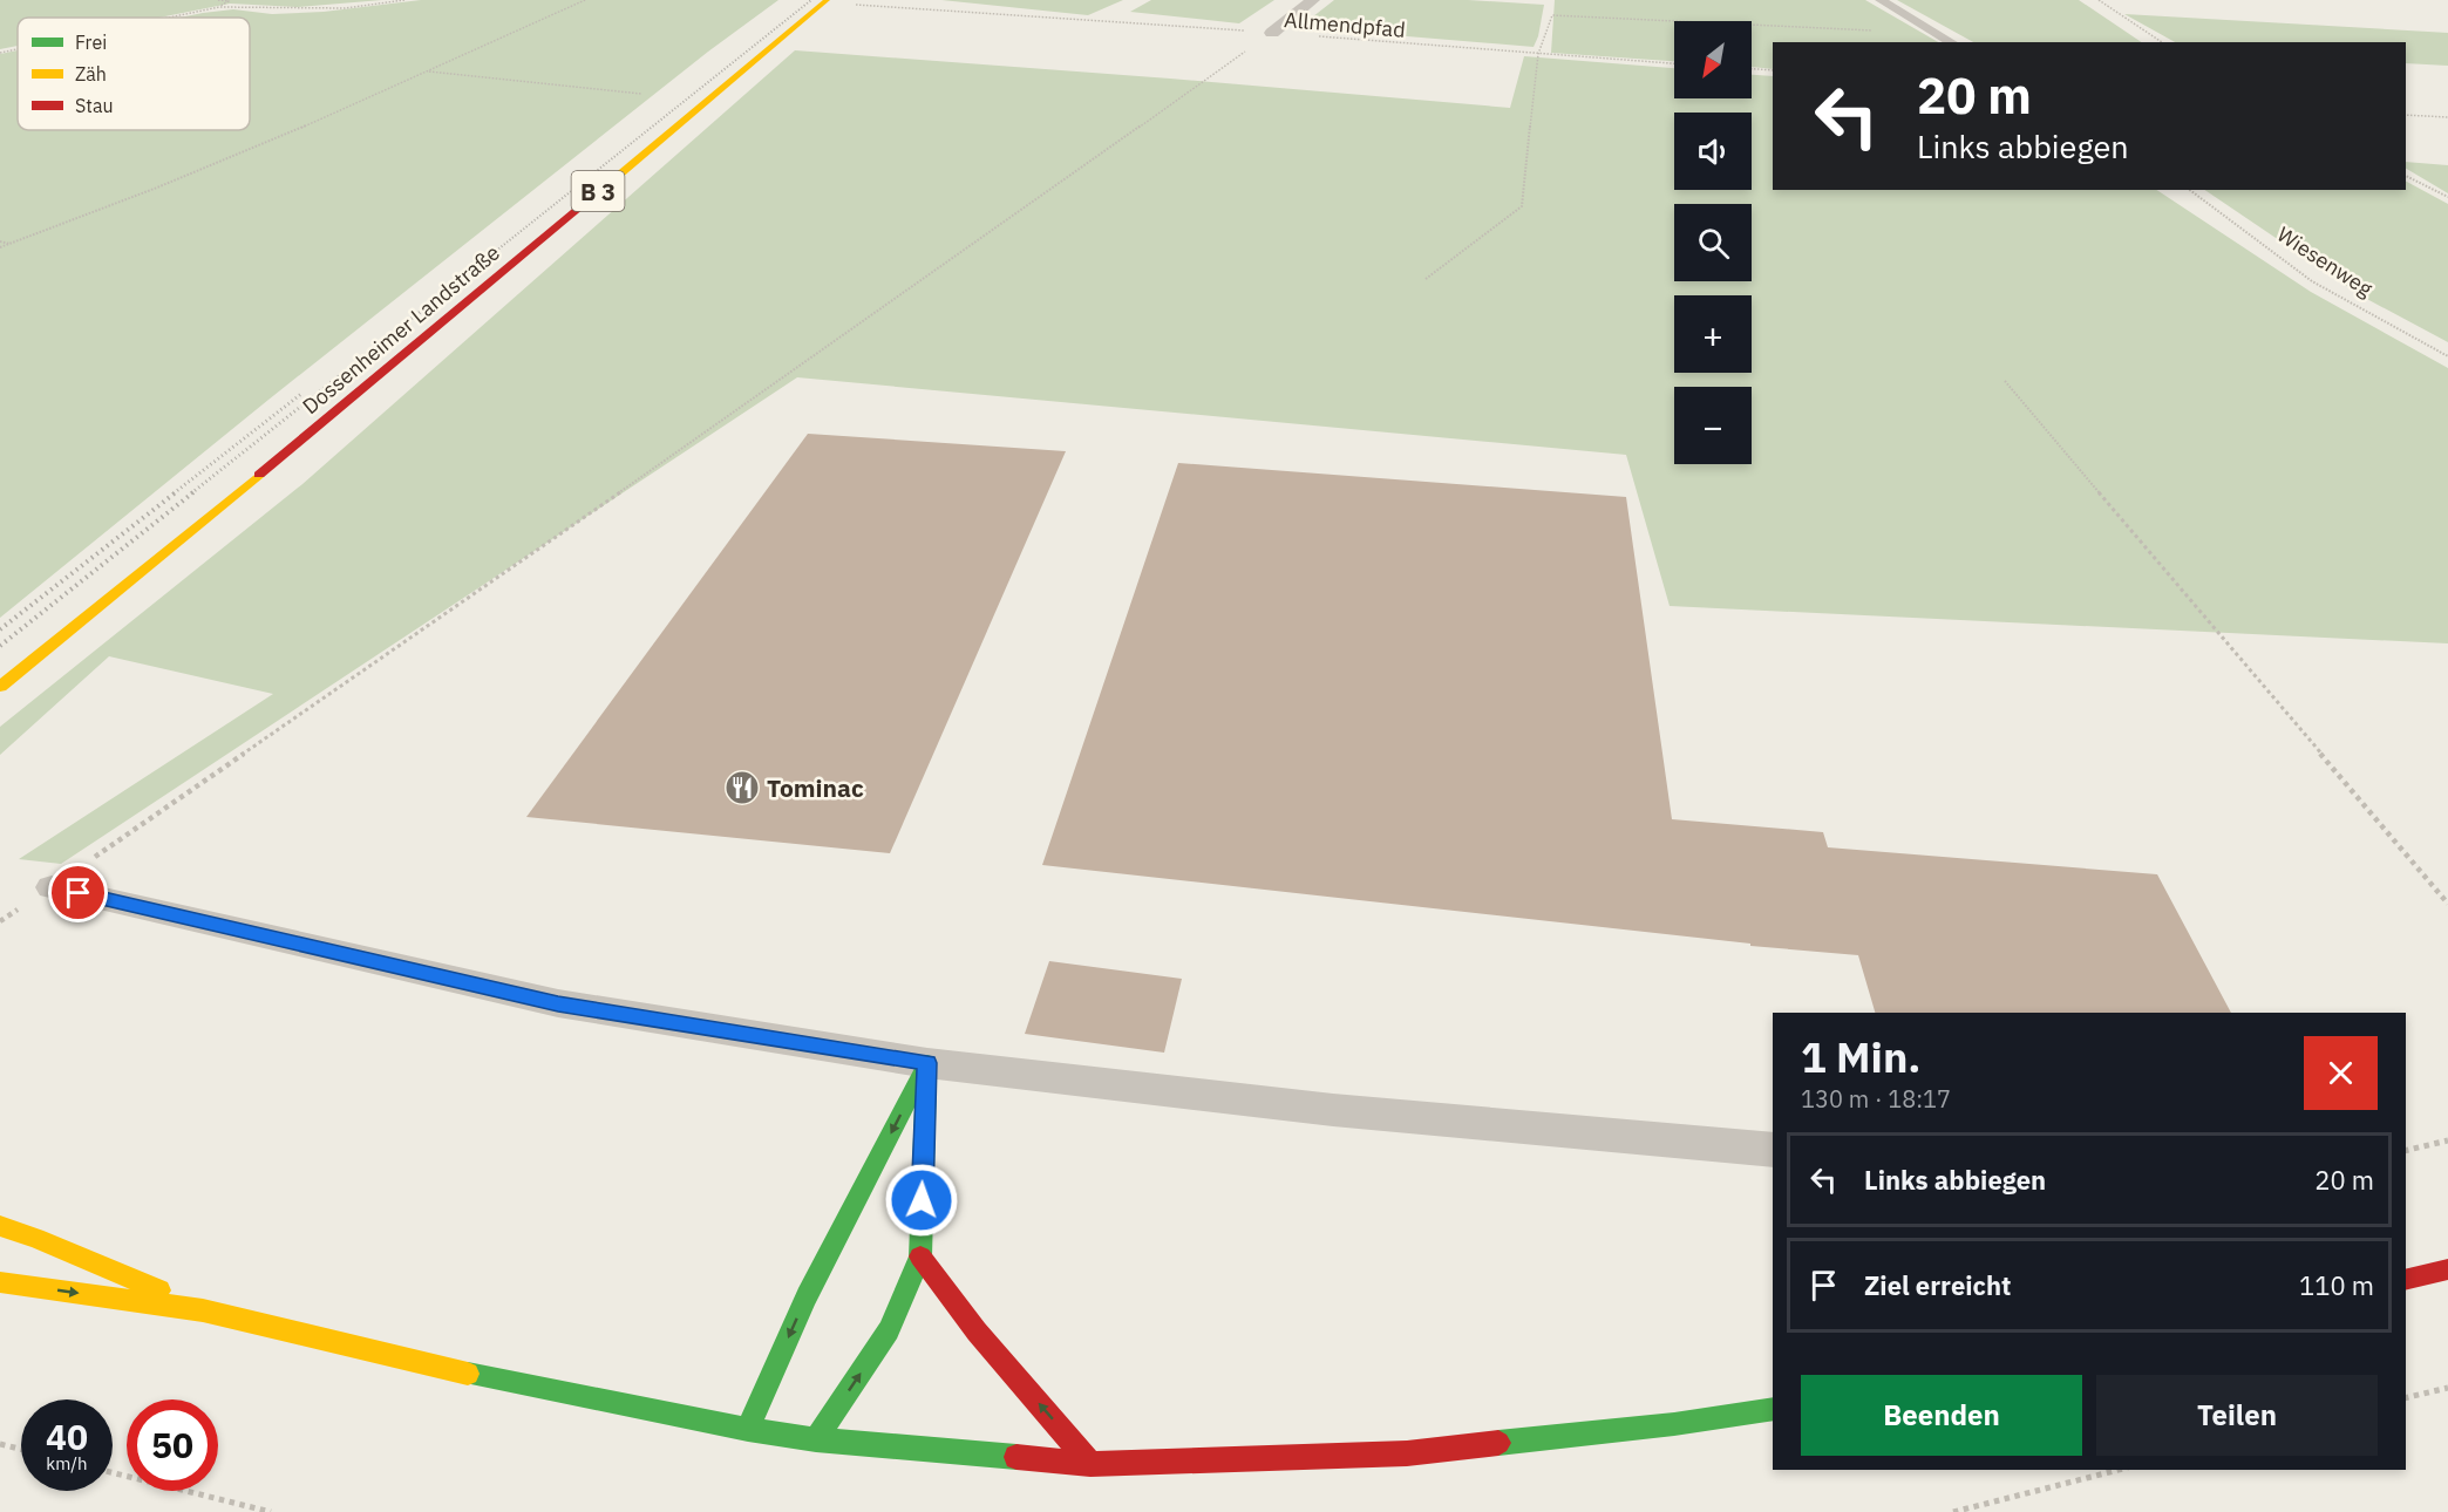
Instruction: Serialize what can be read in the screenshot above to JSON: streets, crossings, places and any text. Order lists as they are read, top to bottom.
{
  "streets": {
    "main road": ["B 3", "Dossenheimer Landstraße"],
    "path": ["Allmendpfad", "Wiesenweg"]
  },
  "places": {
    "restaurant": ["Tominac"]
  },
  "legend": ["Frei", "Zäh", "Stau"],
  "north": "bottom left",
  "page": {
    "map_buttons": ["+", "−"],
    "turn": ["20 m", "Links abbiegen"],
    "heading": ["1 Min.", "130 m · 18:17"],
    "list": [
      {
        "name": "Links abbiegen",
        "value": "20 m"
      },
      {
        "name": "Ziel erreicht",
        "value": "110 m"
      }
    ],
    "buttons": ["Beenden", "Teilen"],
    "speed": "40 km/h",
    "limit": "50"
  }
}
